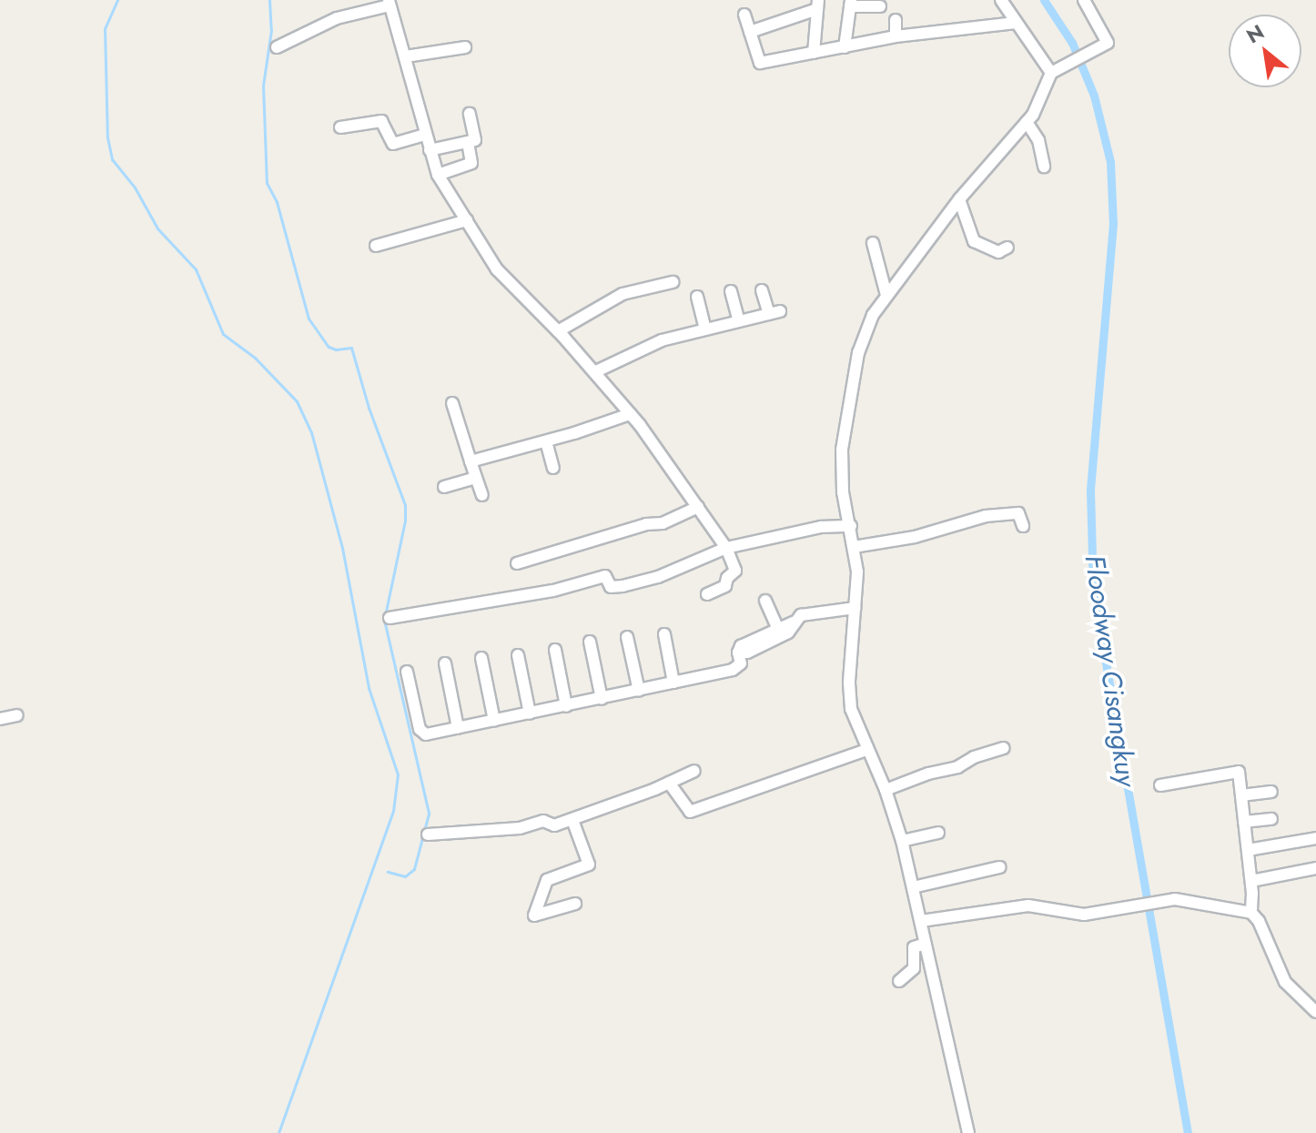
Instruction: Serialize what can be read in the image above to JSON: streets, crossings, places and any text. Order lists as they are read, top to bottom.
{
  "water": ["Floodway Cisangkuy"],
  "north": "top left"
}
